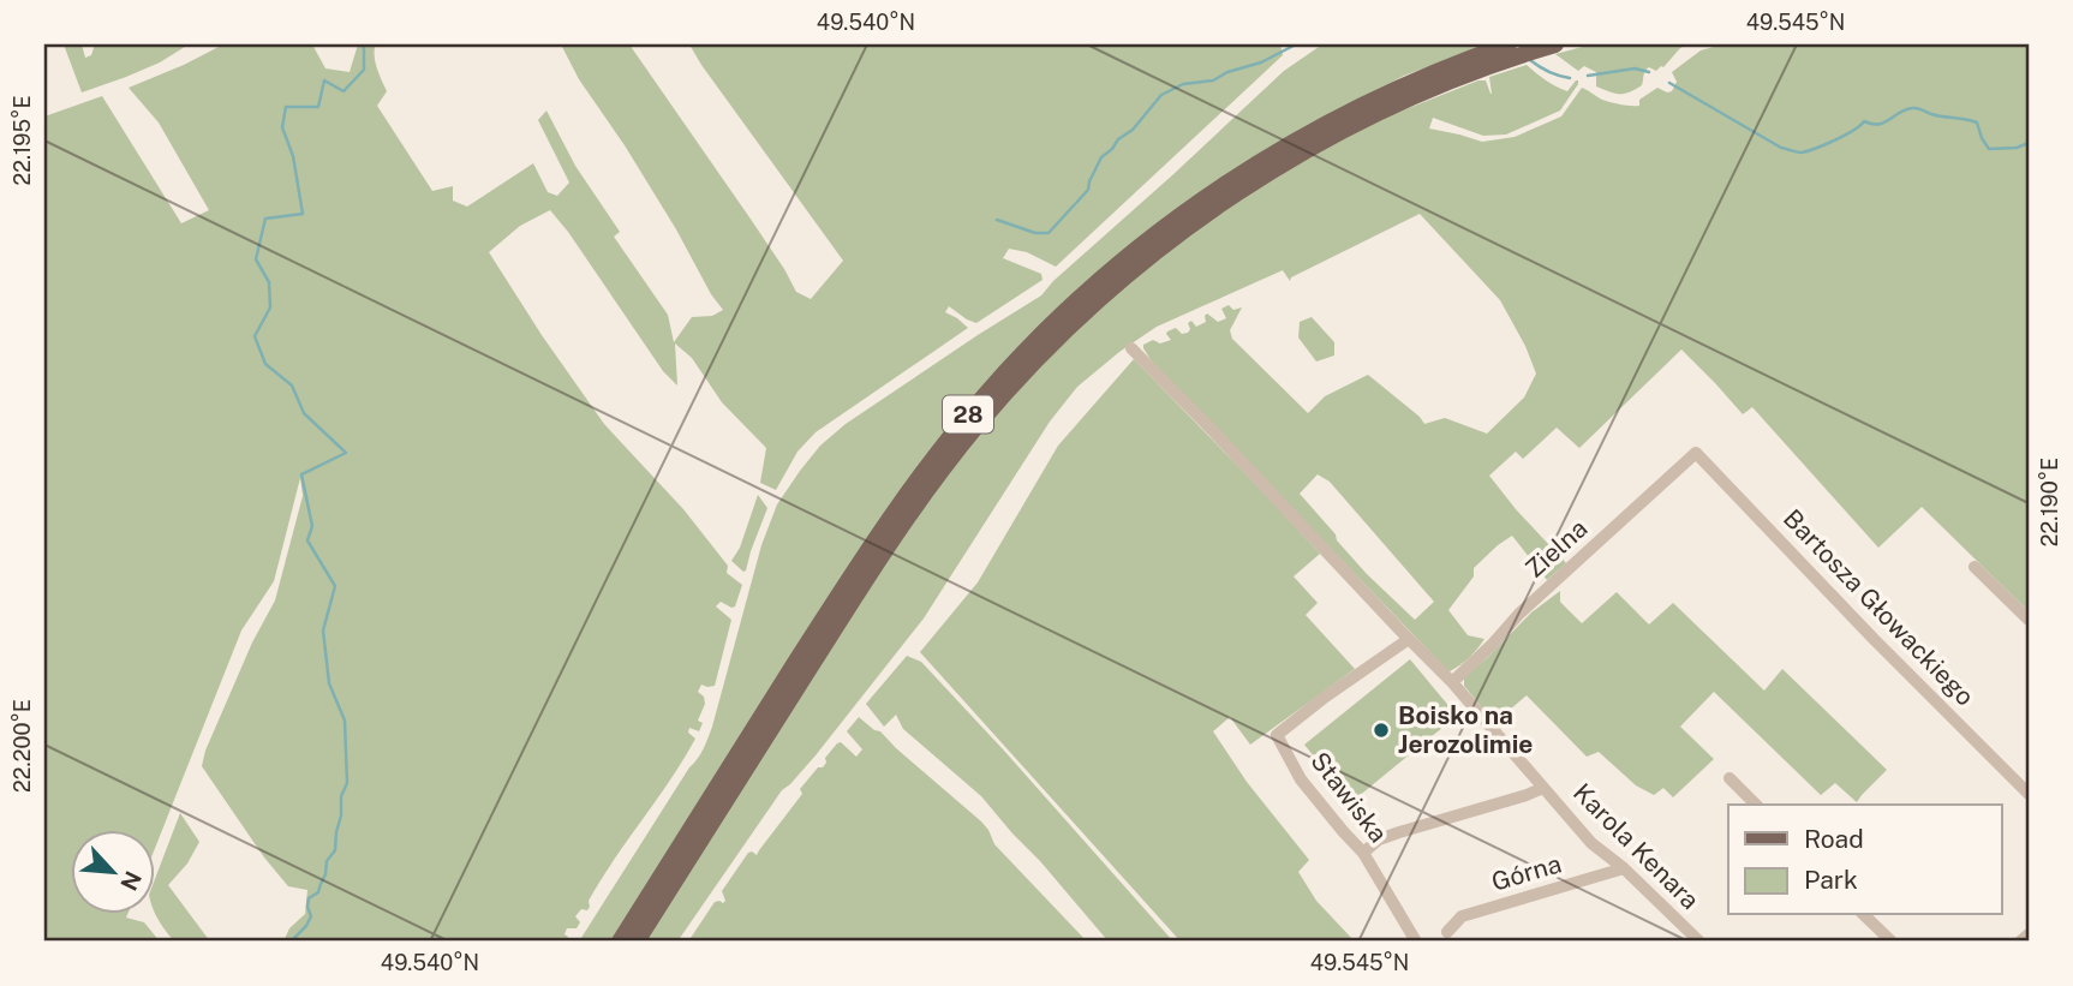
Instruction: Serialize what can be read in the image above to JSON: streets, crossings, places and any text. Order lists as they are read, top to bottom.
{
  "streets": {
    "main road": ["28"],
    "street": [
      "Zielna",
      "Bartosza Głowackiego",
      "Stawiska",
      "Karola Kenara",
      "Górna"
    ]
  },
  "crossings": [
    ["Zielna", "Bartosza Głowackiego"],
    ["Zielna", "Karola Kenara"],
    ["Stawiska", "Karola Kenara"],
    ["Karola Kenara", "Górna"]
  ],
  "places": ["Boisko na Jerozolimie"],
  "legend": ["Road", "Park"],
  "north": "bottom right",
  "coordinates": [
    "49.540°N",
    "49.545°N",
    "22.195°E",
    "22.190°E",
    "22.200°E"
  ]
}
